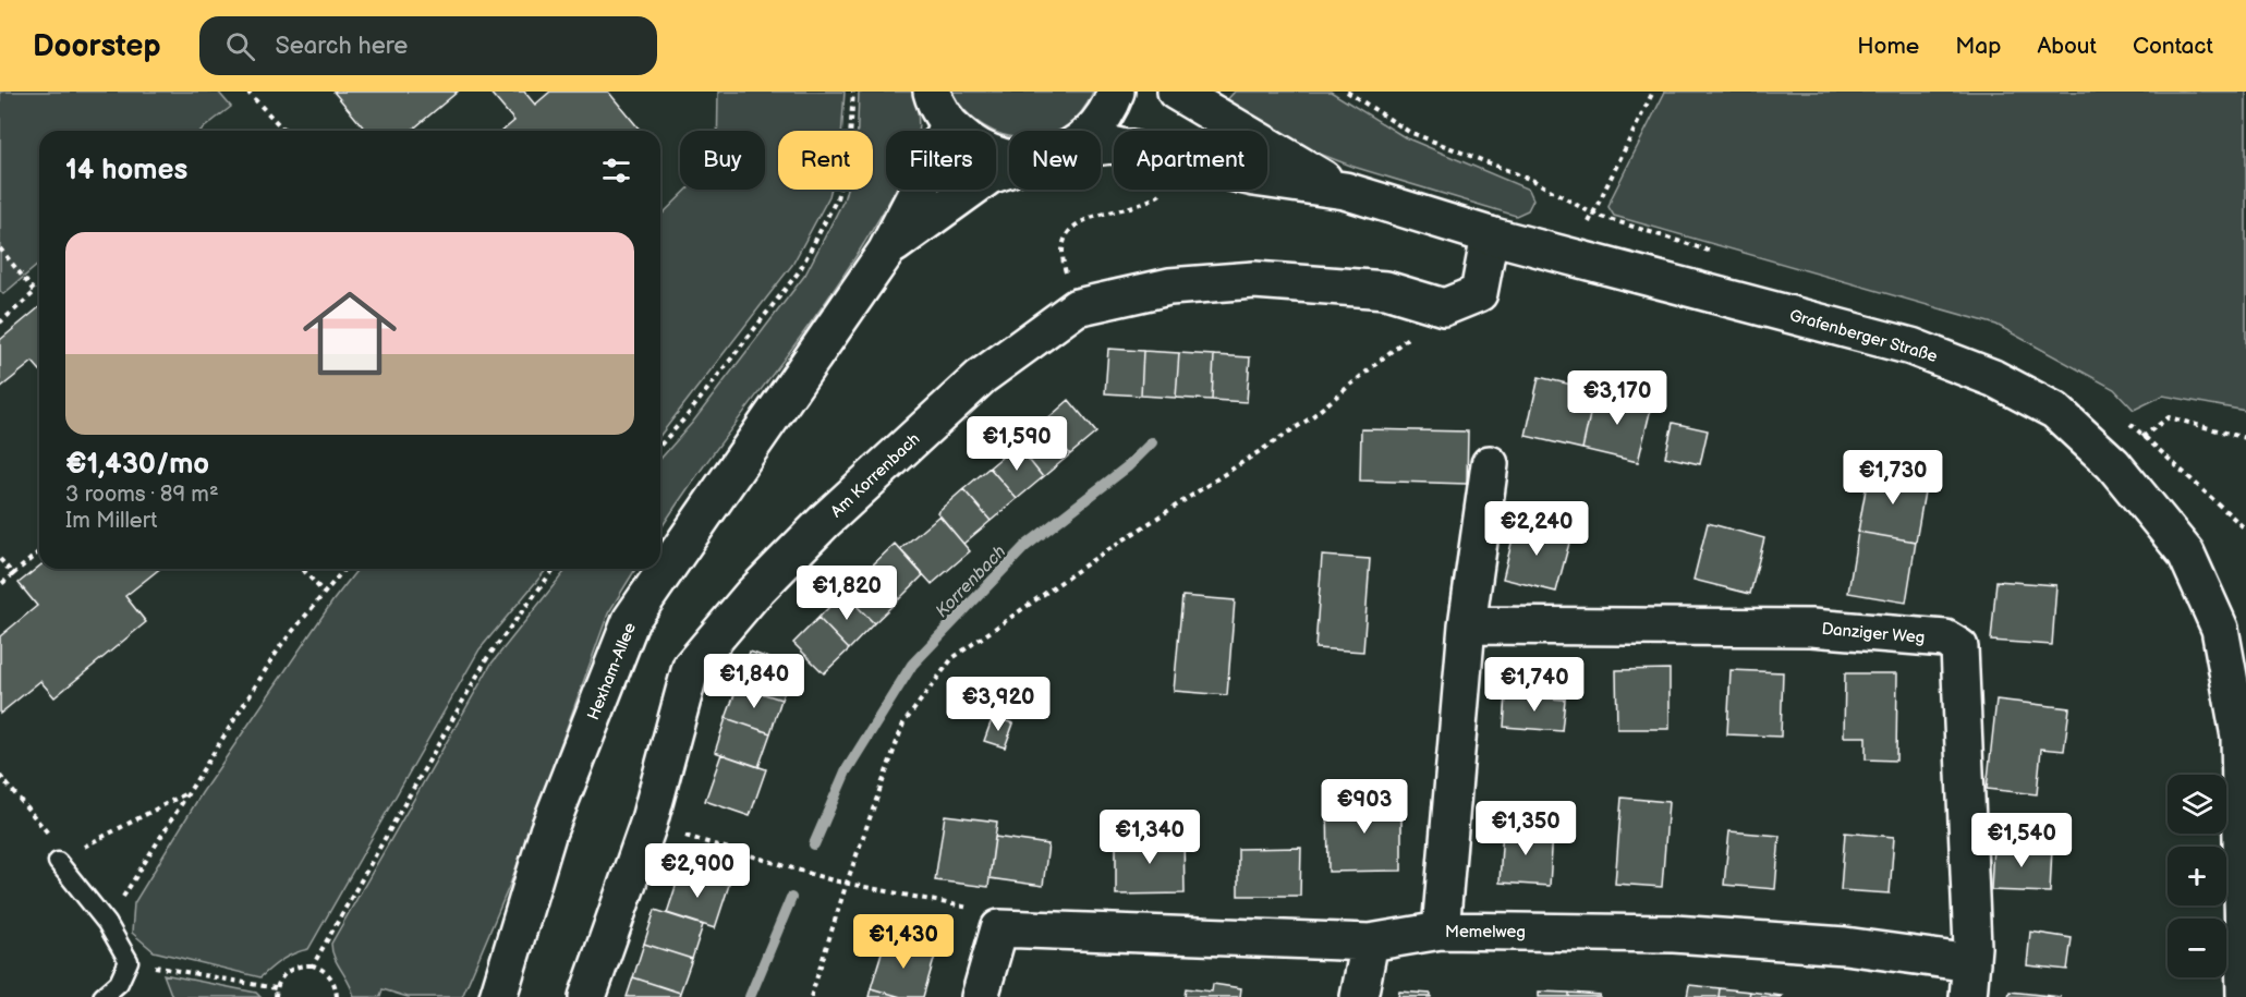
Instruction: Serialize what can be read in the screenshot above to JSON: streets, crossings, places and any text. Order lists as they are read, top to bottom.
{
  "streets": {
    "street": [
      "Grafenberger Straße",
      "Am Korrenbach",
      "Danziger Weg",
      "Hexham-Allee",
      "Memelweg"
    ]
  },
  "crossings": [
    ["Danziger Weg", "Memelweg"]
  ],
  "water": ["Korrenbach"],
  "page": {
    "header": "Doorstep",
    "search": "Search here",
    "nav": [
      "Home",
      "Map",
      "About",
      "Contact"
    ],
    "chip": [
      "Buy",
      "Rent",
      "Filters",
      "New",
      "Apartment"
    ],
    "heading": "14 homes",
    "list": [
      {
        "name": "€1,430/mo",
        "note": "3 rooms · 89 m² · Im Millert"
      }
    ],
    "price": [
      "€3,170",
      "€1,590",
      "€1,730",
      "€2,240",
      "€1,820",
      "€1,840",
      "€1,740",
      "€3,920",
      "€903",
      "€1,350",
      "€1,340",
      "€1,540",
      "€2,900",
      "€1,430"
    ],
    "map_buttons": ["+", "−"]
  }
}
